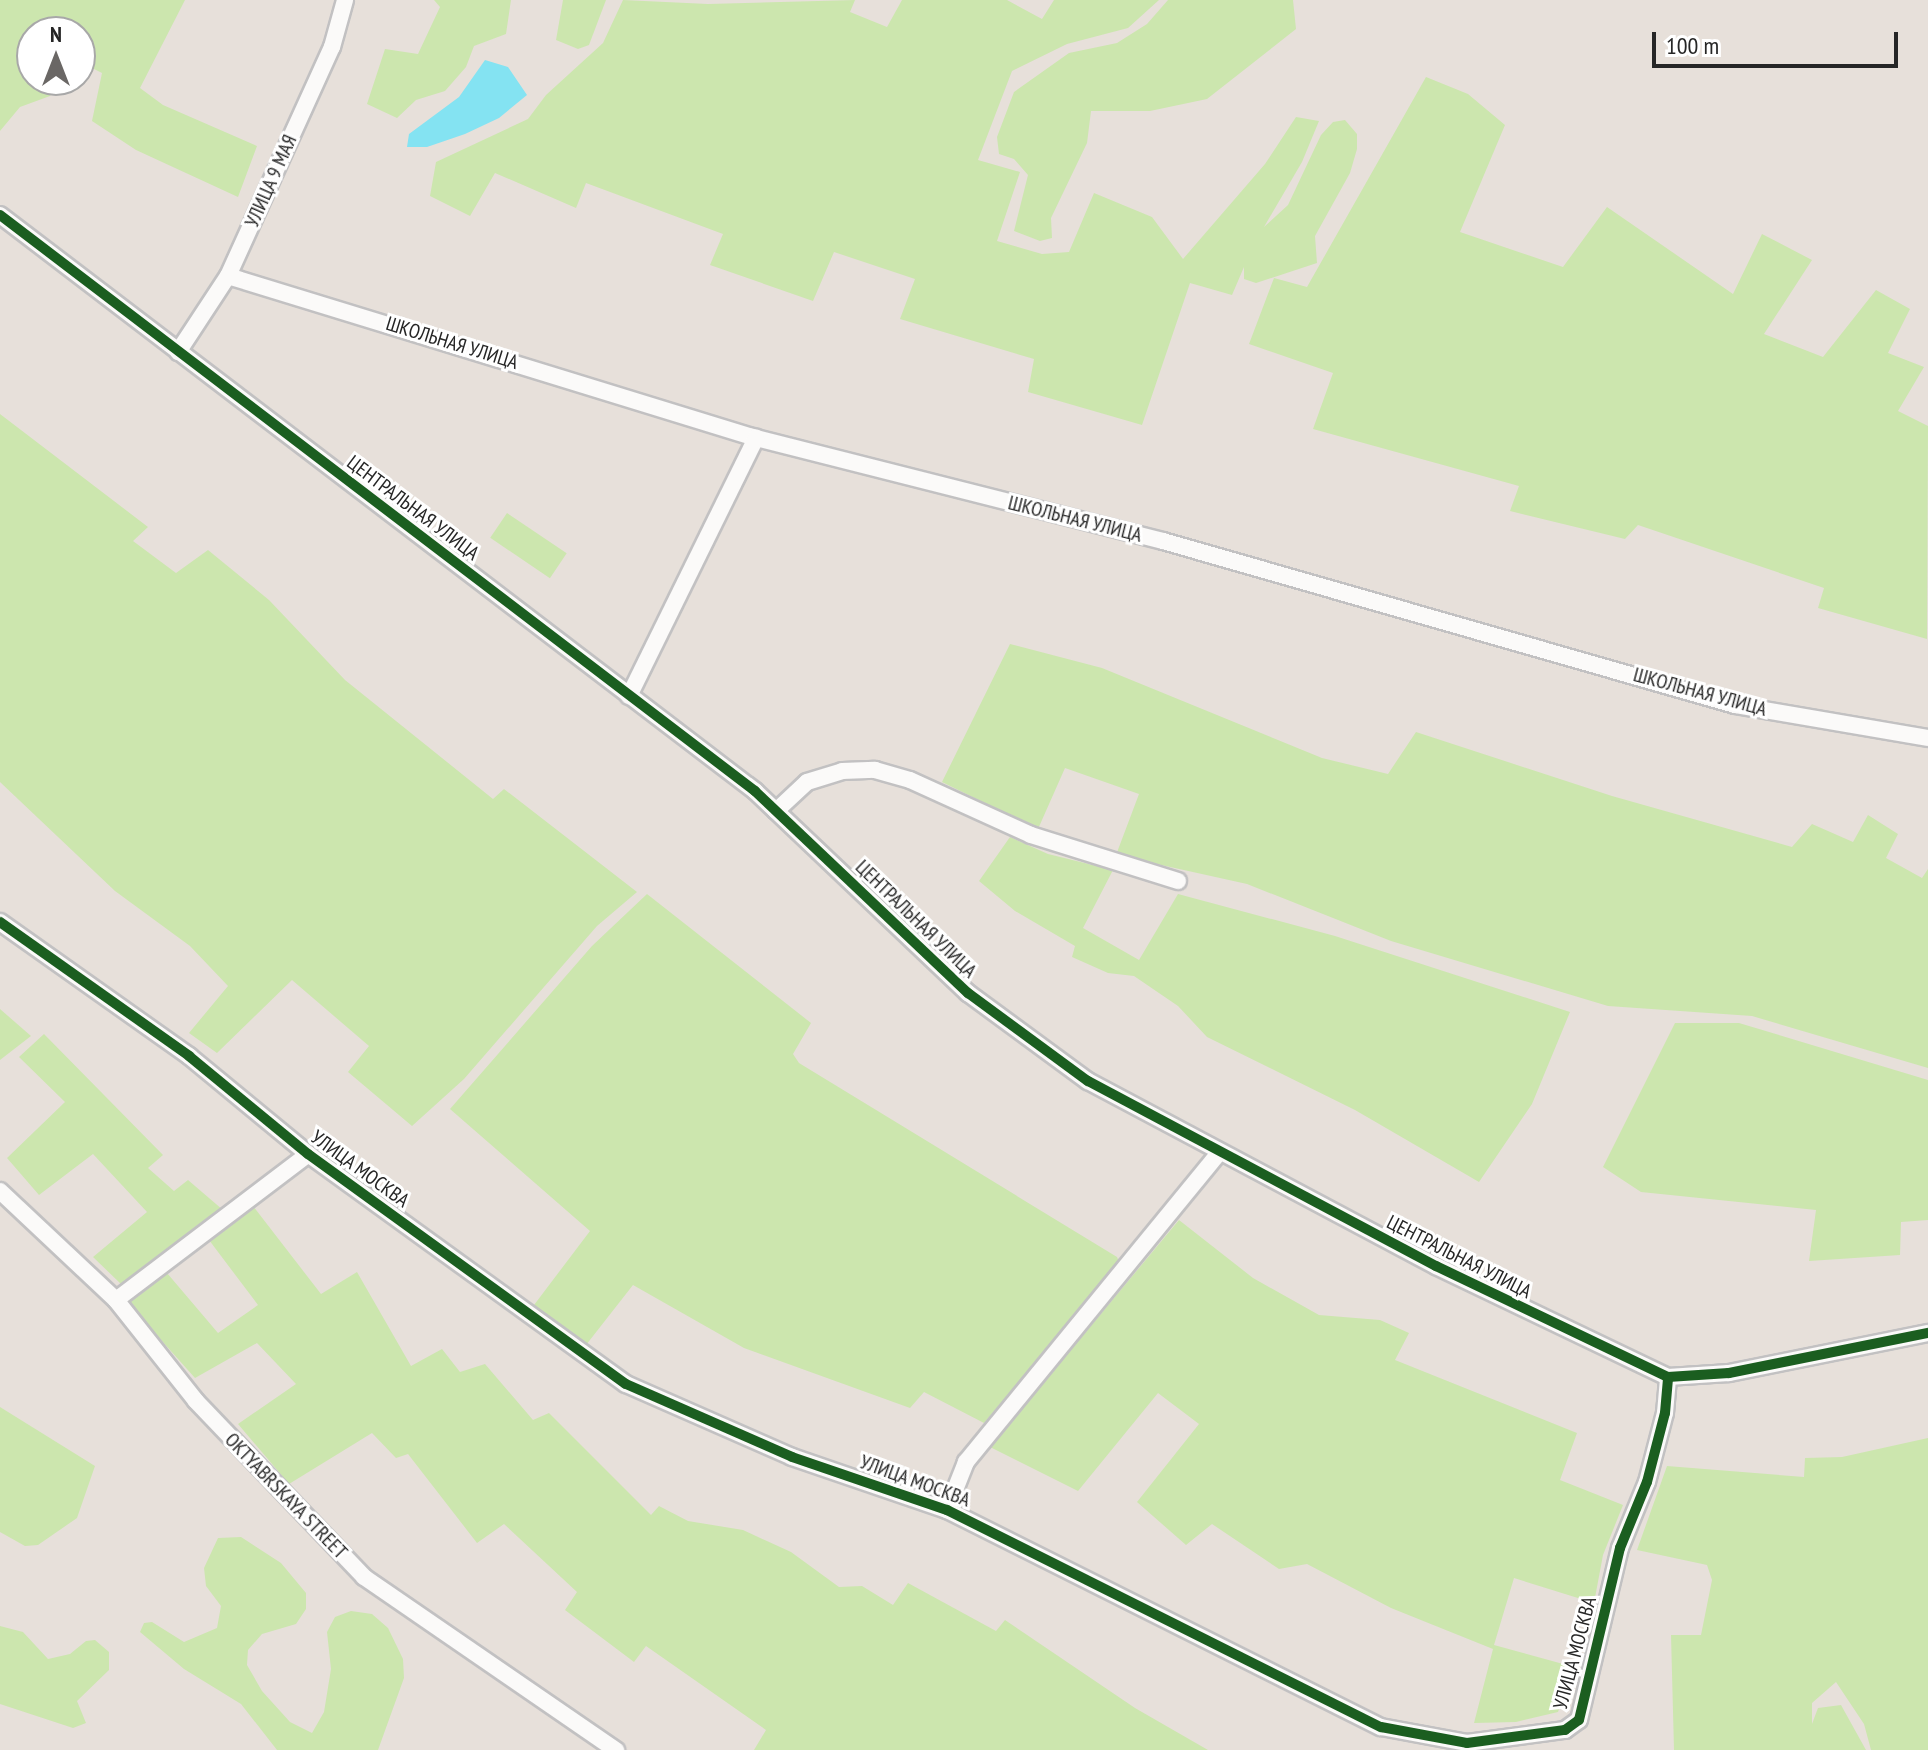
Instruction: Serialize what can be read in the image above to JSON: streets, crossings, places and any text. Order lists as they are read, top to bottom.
{
  "streets": {
    "street": [
      "УЛИЦА 9 МАЯ",
      "ШКОЛЬНАЯ УЛИЦА",
      "ЦЕНТРАЛЬНАЯ УЛИЦА",
      "УЛИЦА МОСКВА",
      "OKTYABRSKAYA STREET"
    ]
  },
  "crossings": [
    ["УЛИЦА 9 МАЯ", "ШКОЛЬНАЯ УЛИЦА"],
    ["УЛИЦА 9 МАЯ", "ЦЕНТРАЛЬНАЯ УЛИЦА"],
    ["ЦЕНТРАЛЬНАЯ УЛИЦА", "УЛИЦА МОСКВА"]
  ],
  "scale_bar": "100 m",
  "north": "top"
}
